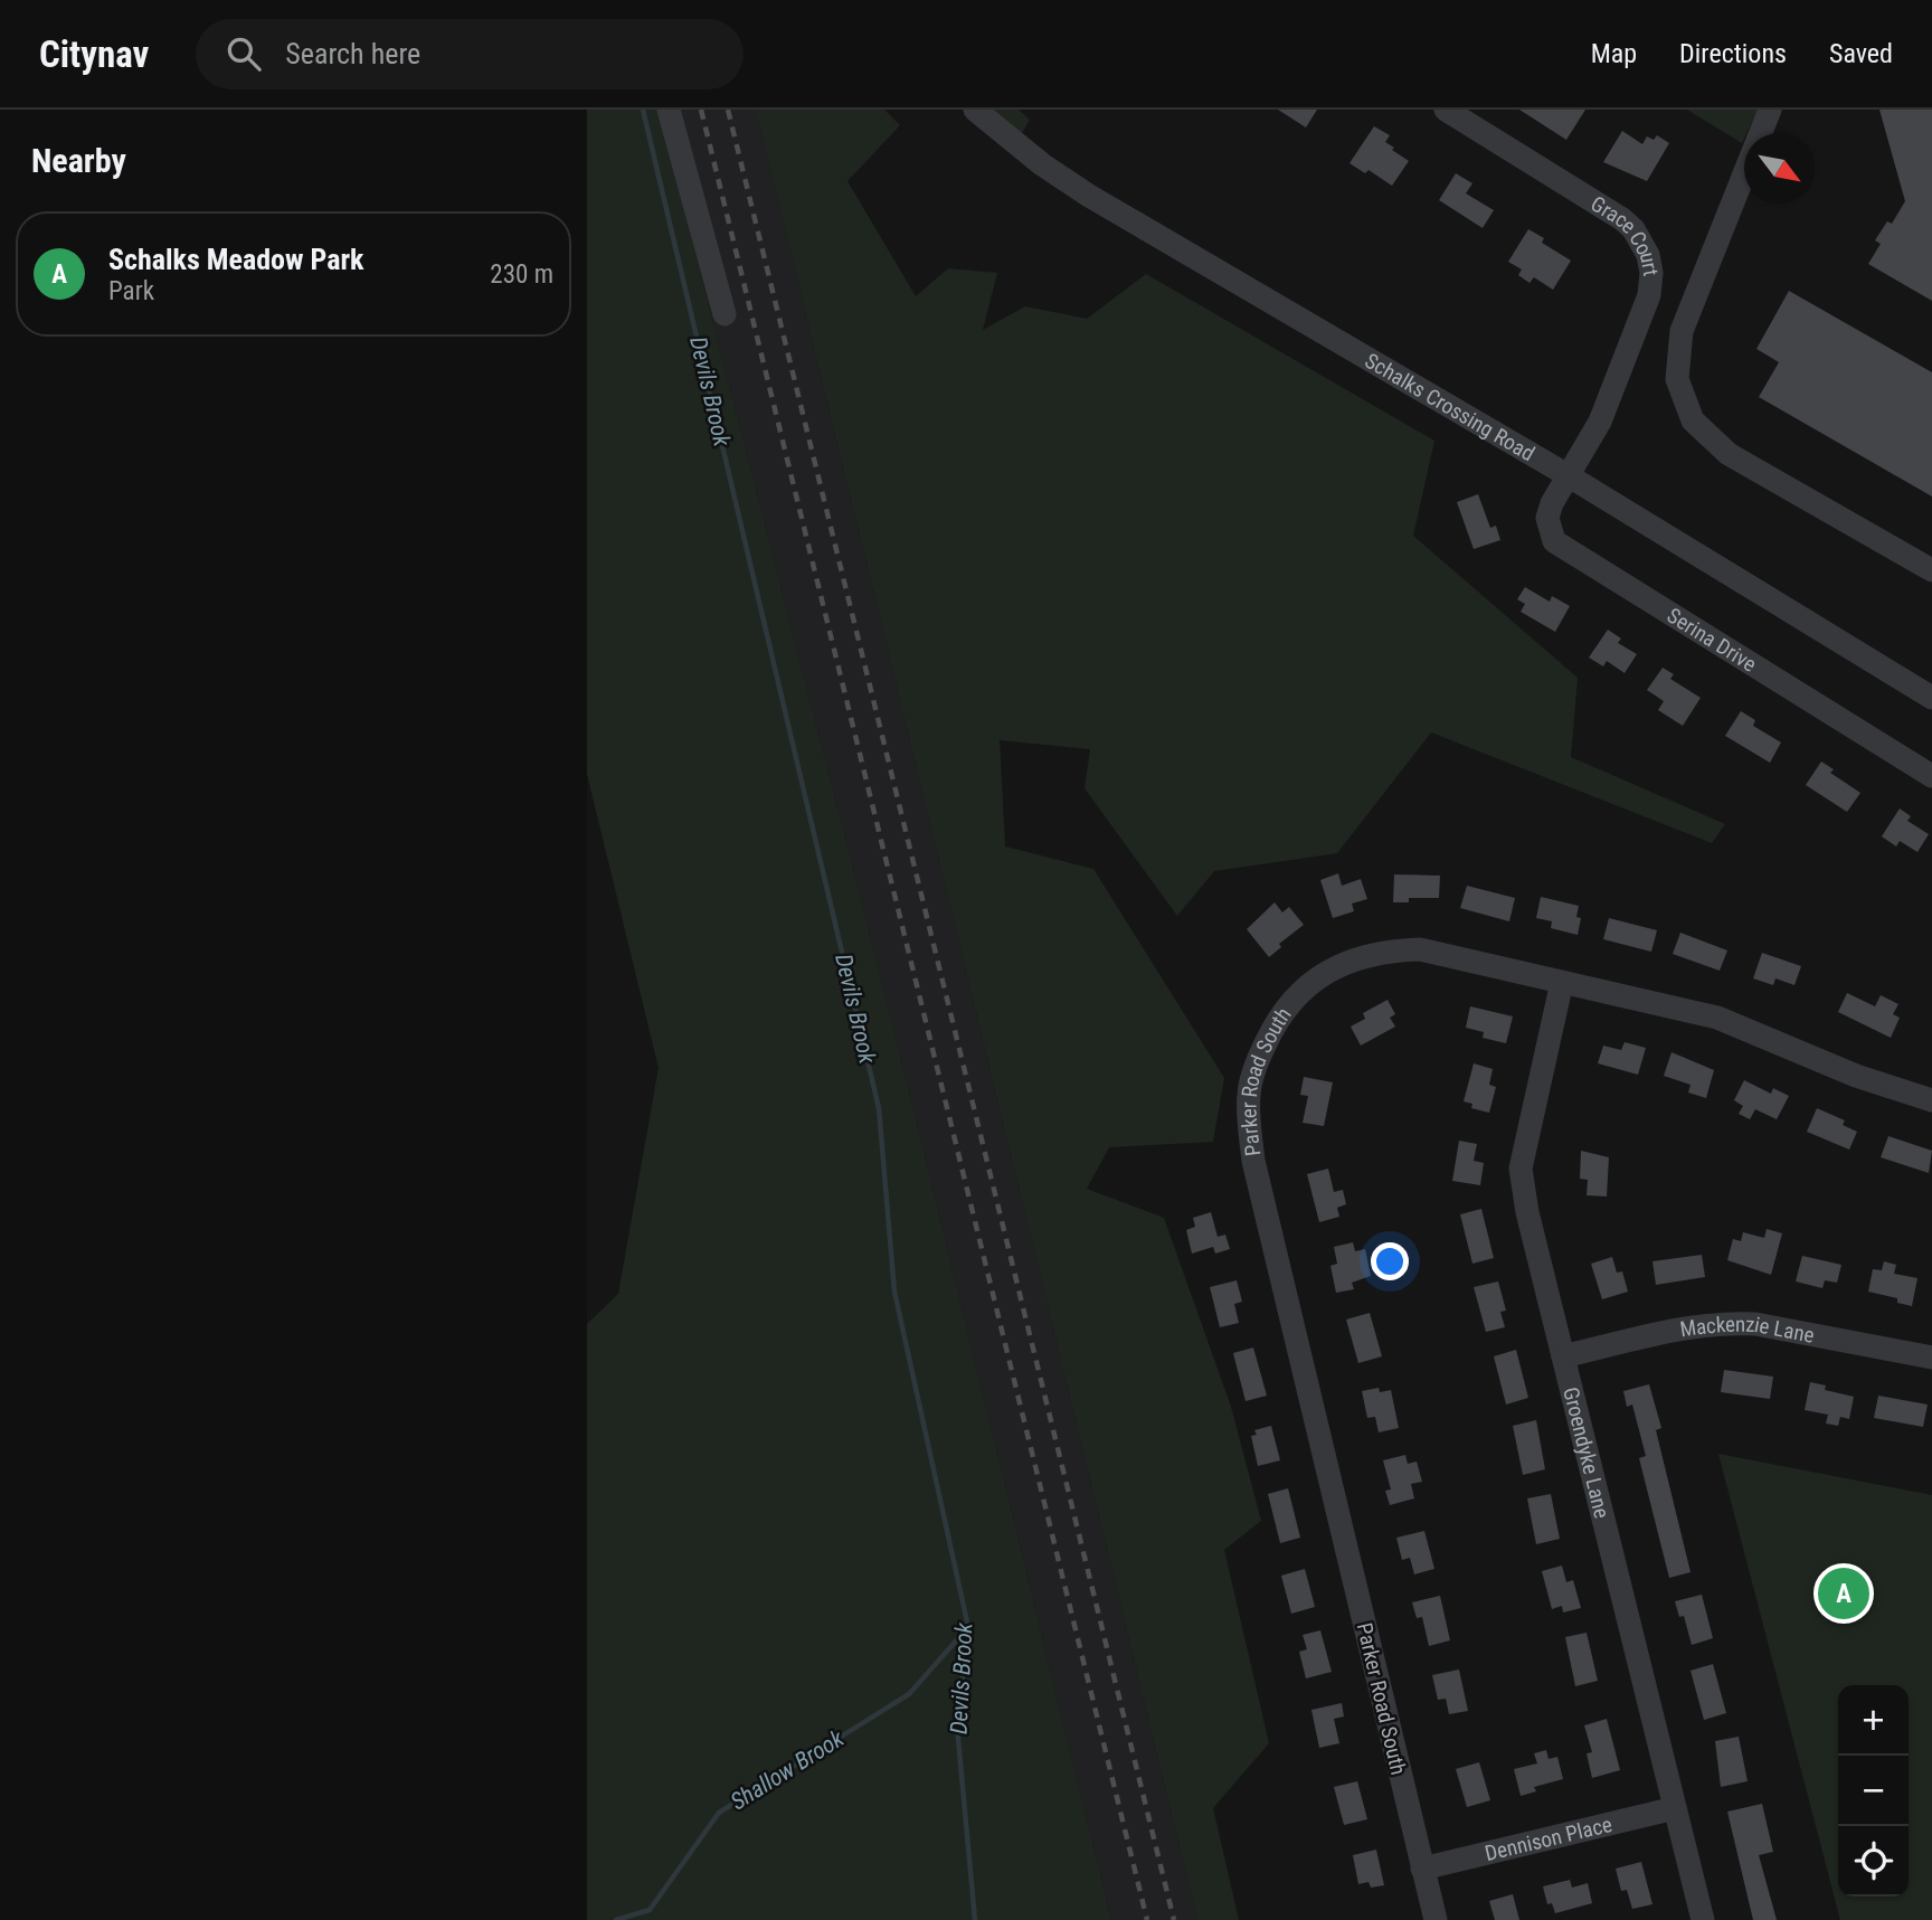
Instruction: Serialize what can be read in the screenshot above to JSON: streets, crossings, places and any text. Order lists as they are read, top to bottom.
{
  "streets": {
    "street": [
      "Grace Court",
      "Schalks Crossing Road",
      "Serina Drive",
      "Parker Road South",
      "Mackenzie Lane",
      "Groendyke Lane",
      "Dennison Place"
    ]
  },
  "crossings": [
    ["Grace Court", "Schalks Crossing Road"],
    ["Grace Court", "Serina Drive"],
    ["Schalks Crossing Road", "Serina Drive"],
    ["Parker Road South", "Groendyke Lane"],
    ["Parker Road South", "Dennison Place"],
    ["Mackenzie Lane", "Groendyke Lane"],
    ["Groendyke Lane", "Dennison Place"]
  ],
  "water": ["Devils Brook", "Shallow Brook"],
  "north": "bottom right",
  "page": {
    "header": "Citynav",
    "search": "Search here",
    "nav": ["Map", "Directions", "Saved"],
    "heading": "Nearby",
    "list": [
      {
        "mark": "A",
        "name": "Schalks Meadow Park",
        "note": "Park",
        "value": "230 m"
      }
    ],
    "pins": "A",
    "map_buttons": ["+", "−"]
  }
}
